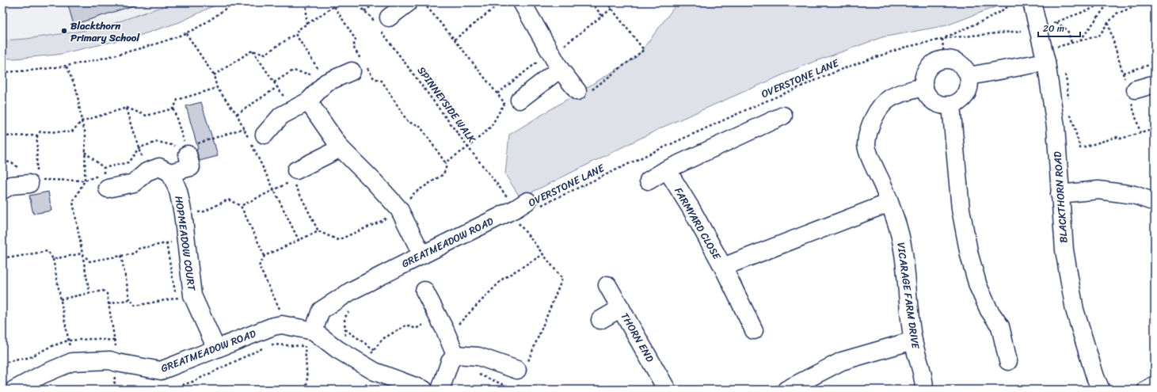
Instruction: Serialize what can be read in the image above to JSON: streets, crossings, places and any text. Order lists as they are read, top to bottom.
{
  "streets": {
    "street": [
      "BLACKTHORN ROAD",
      "FARMYARD CLOSE",
      "GREATMEADOW ROAD",
      "HOPMEADOW COURT",
      "VICARAGE FARM DRIVE",
      "THORN END"
    ],
    "path": ["OVERSTONE LANE", "SPINNEYSIDE WALK"]
  },
  "crossings": [
    ["OVERSTONE LANE", "SPINNEYSIDE WALK"],
    ["OVERSTONE LANE", "GREATMEADOW ROAD"],
    ["SPINNEYSIDE WALK", "GREATMEADOW ROAD"],
    ["FARMYARD CLOSE", "VICARAGE FARM DRIVE"],
    ["GREATMEADOW ROAD", "HOPMEADOW COURT"]
  ],
  "places": ["Blackthorn Primary School"],
  "scale_bar": "20 m"
}
